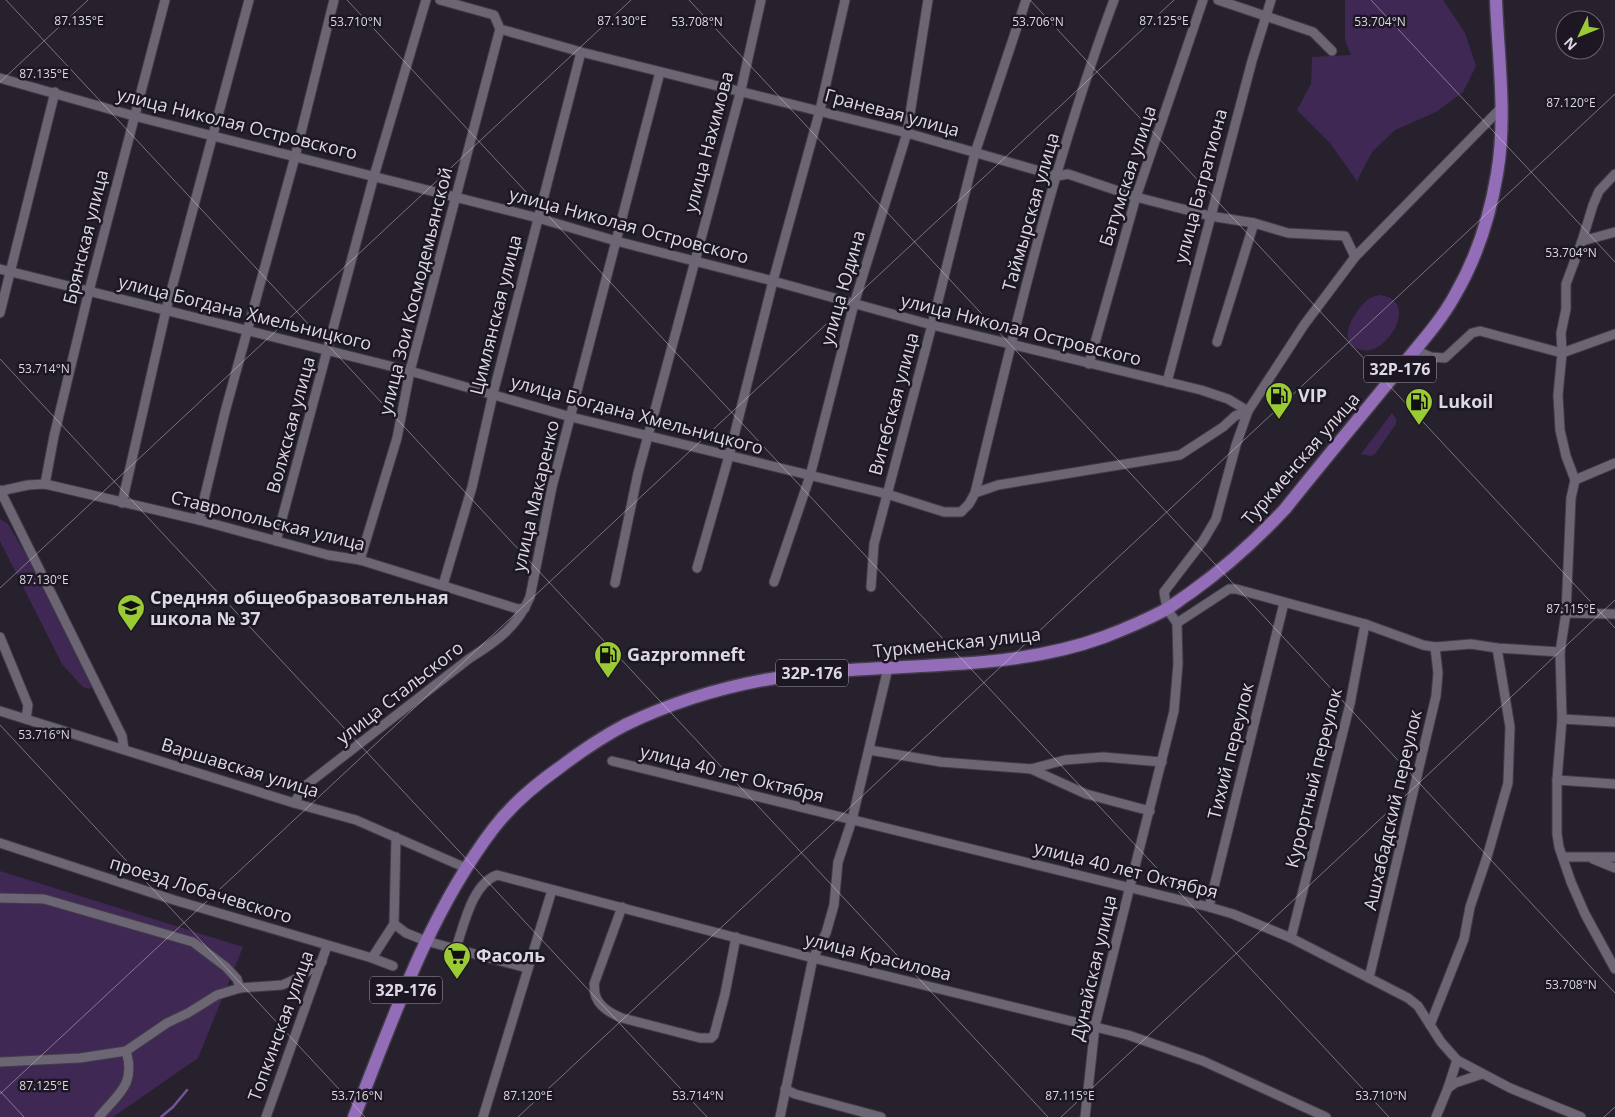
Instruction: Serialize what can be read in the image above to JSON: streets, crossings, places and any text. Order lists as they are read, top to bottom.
{
  "streets": {
    "main road": ["32Р-176", "Туркменская улица"],
    "street": [
      "Граневая улица",
      "улица Николая Островского",
      "улица Нахимова",
      "Батумская улица",
      "улица Багратиона",
      "Таймырская улица",
      "Брянская улица",
      "улица Юдина",
      "улица Зои Космодемьянской",
      "улица Богдана Хмельницкого",
      "Цимлянская улица",
      "Витебская улица",
      "Волжская улица",
      "улица Макаренко",
      "Ставропольская улица",
      "улица Стальского",
      "Тихий переулок",
      "Варшавская улица",
      "улица 40 лет Октября",
      "Курортный переулок",
      "Ашхабадский переулок",
      "проезд Лобачевского",
      "улица Красилова",
      "Дунайская улица",
      "Топкинская улица"
    ]
  },
  "crossings": [
    ["Граневая улица", "улица Нахимова"],
    ["Граневая улица", "Батумская улица"],
    ["Граневая улица", "улица Багратиона"],
    ["Граневая улица", "Таймырская улица"],
    ["Граневая улица", "улица Юдина"],
    ["Граневая улица", "улица Зои Космодемьянской"],
    ["Граневая улица", "Цимлянская улица"],
    ["Граневая улица", "Витебская улица"],
    ["Граневая улица", "улица Макаренко"],
    ["улица Николая Островского", "улица Нахимова"],
    ["улица Николая Островского", "Батумская улица"],
    ["улица Николая Островского", "улица Багратиона"],
    ["улица Николая Островского", "Таймырская улица"],
    ["улица Николая Островского", "Брянская улица"],
    ["улица Николая Островского", "улица Юдина"],
    ["улица Николая Островского", "улица Зои Космодемьянской"],
    ["улица Николая Островского", "улица Богдана Хмельницкого"],
    ["улица Николая Островского", "Цимлянская улица"],
    ["улица Николая Островского", "Витебская улица"],
    ["улица Николая Островского", "Волжская улица"],
    ["улица Николая Островского", "улица Макаренко"],
    ["улица Нахимова", "улица Богдана Хмельницкого"],
    ["Таймырская улица", "улица Богдана Хмельницкого"],
    ["Брянская улица", "улица Богдана Хмельницкого"],
    ["Брянская улица", "Ставропольская улица"],
    ["улица Юдина", "улица Богдана Хмельницкого"],
    ["улица Зои Космодемьянской", "улица Богдана Хмельницкого"],
    ["улица Зои Космодемьянской", "Ставропольская улица"],
    ["улица Богдана Хмельницкого", "Цимлянская улица"],
    ["улица Богдана Хмельницкого", "Витебская улица"],
    ["улица Богдана Хмельницкого", "Волжская улица"],
    ["улица Богдана Хмельницкого", "улица Макаренко"],
    ["Цимлянская улица", "Ставропольская улица"],
    ["32Р-176", "Туркменская улица"],
    ["32Р-176", "Варшавская улица"],
    ["Волжская улица", "Ставропольская улица"],
    ["Туркменская улица", "Варшавская улица"],
    ["улица Макаренко", "Ставропольская улица"],
    ["улица Макаренко", "улица Стальского"],
    ["Ставропольская улица", "улица Стальского"],
    ["улица Стальского", "Варшавская улица"],
    ["Тихий переулок", "улица 40 лет Октября"],
    ["улица 40 лет Октября", "Курортный переулок"],
    ["улица 40 лет Октября", "Ашхабадский переулок"],
    ["улица 40 лет Октября", "Дунайская улица"],
    ["проезд Лобачевского", "Топкинская улица"],
    ["улица Красилова", "Дунайская улица"]
  ],
  "places": {
    "fuel station": ["VIP", "Lukoil", "Gazpromneft"],
    "school or university": ["Средняя общеобразовательная школа № 37"],
    "supermarket": ["Фасоль"]
  },
  "north": "bottom left",
  "coordinates": [
    "87.135°E",
    "87.130°E",
    "87.125°E",
    "53.710°N",
    "53.708°N",
    "53.706°N",
    "53.704°N",
    "87.120°E",
    "53.714°N",
    "87.115°E",
    "53.716°N"
  ]
}
